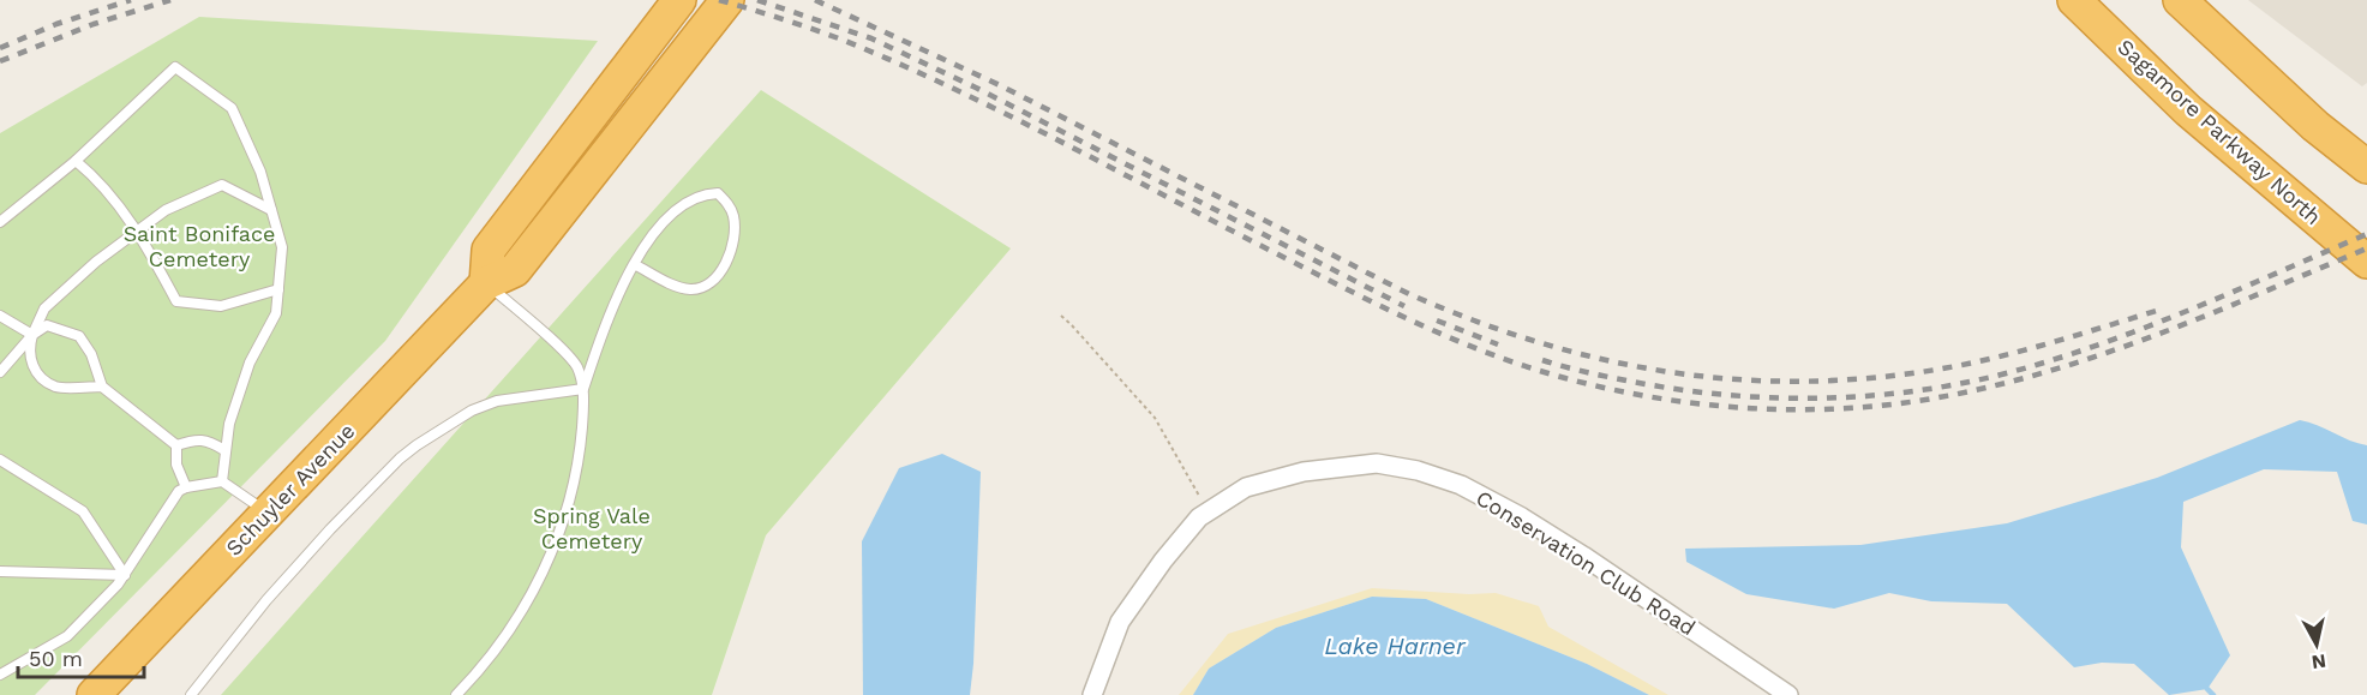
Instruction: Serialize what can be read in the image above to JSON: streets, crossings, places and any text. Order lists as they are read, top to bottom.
{
  "streets": {
    "highway": ["Sagamore Parkway North", "Schuyler Avenue"],
    "street": ["Conservation Club Road"]
  },
  "water": ["Lake Harner"],
  "parks": ["Saint Boniface Cemetery", "Spring Vale Cemetery"],
  "scale_bar": "50 m",
  "north": "bottom"
}
